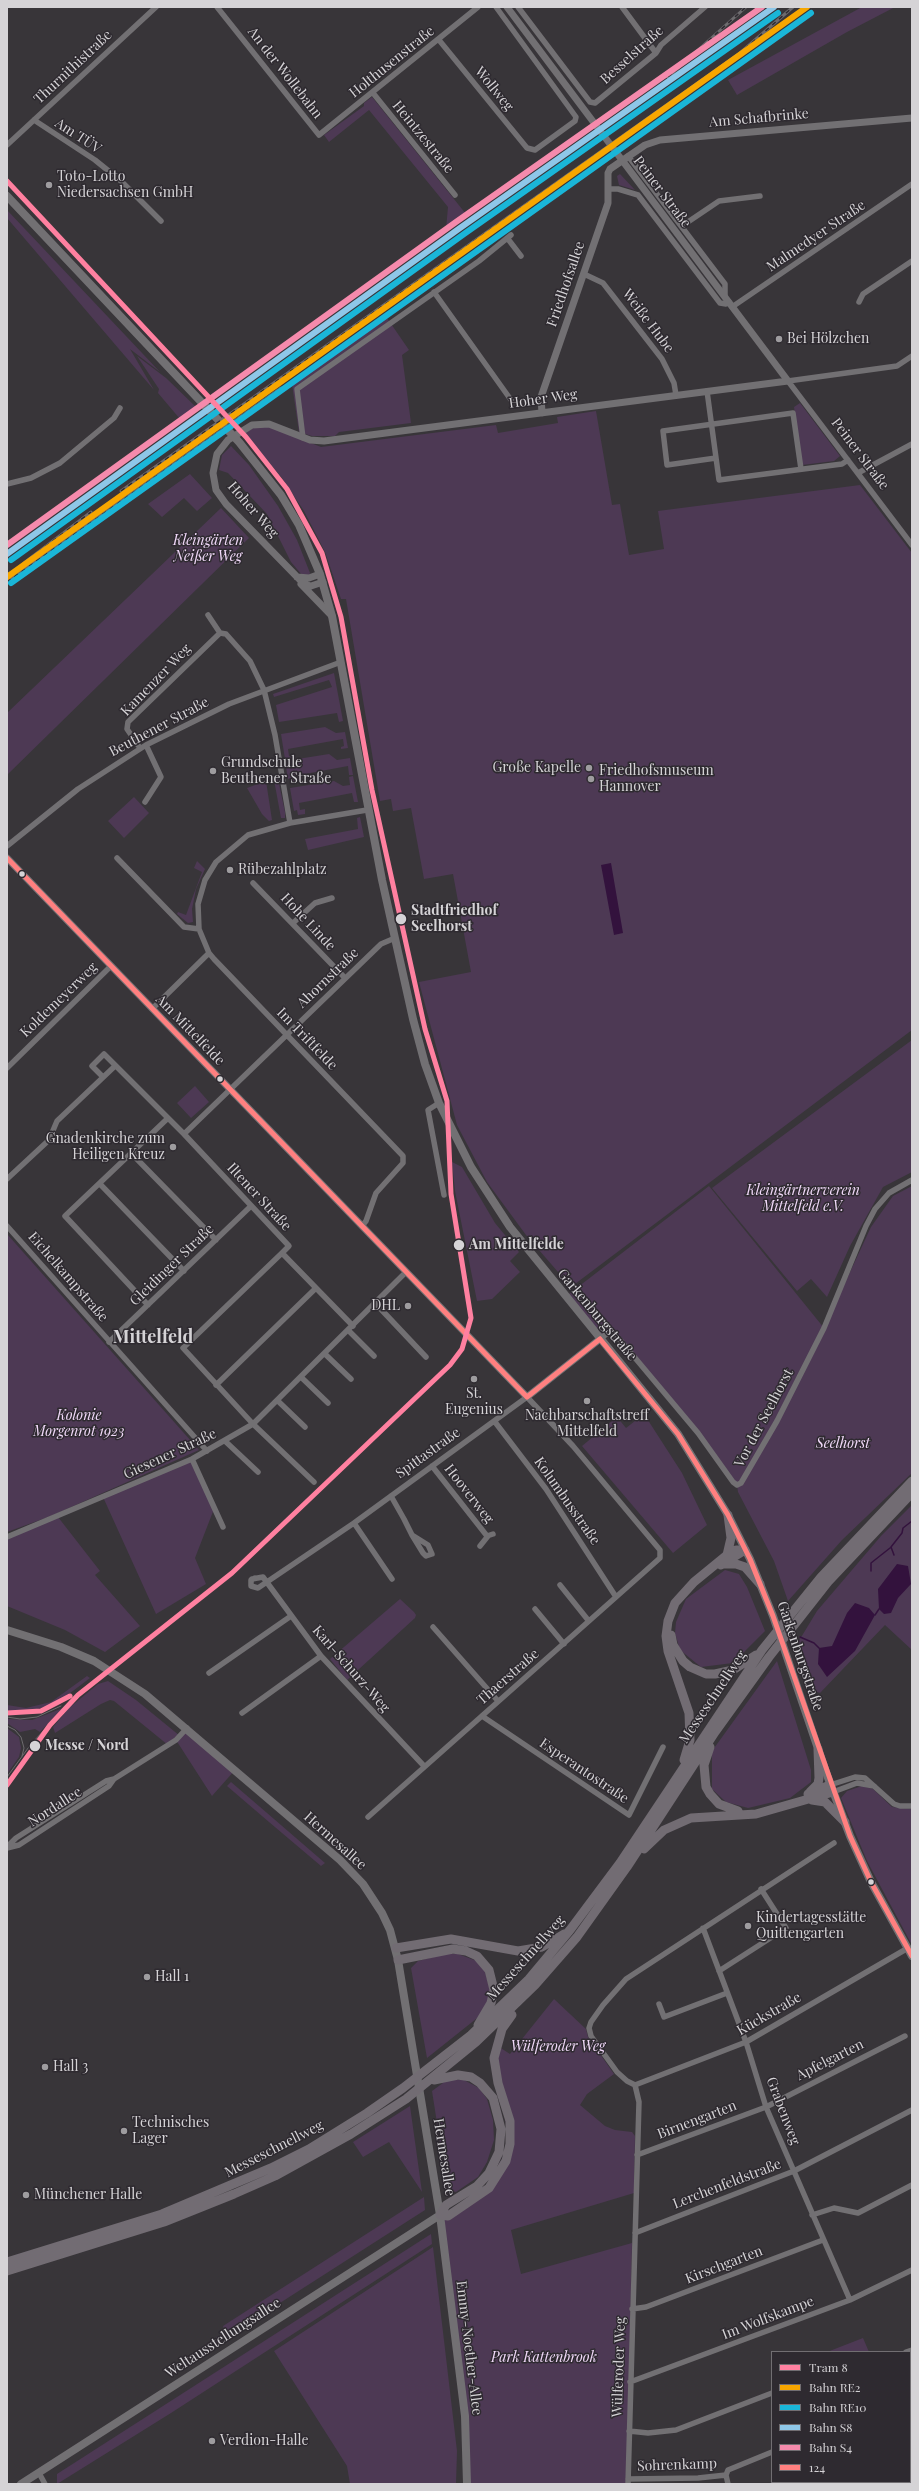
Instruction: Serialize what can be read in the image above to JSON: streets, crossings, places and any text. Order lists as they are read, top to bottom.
{
  "streets": {
    "highway": ["Messeschnellweg"],
    "main road": [
      "Garkenburgstraße",
      "Hermesallee",
      "Weltausstellungsallee",
      "Emmy-Noether-Allee"
    ],
    "street": [
      "Besselstraße",
      "Holthusenstraße",
      "Thurnithistraße",
      "An der Wollebahn",
      "Wollweg",
      "Am Schafbrinke",
      "Am TÜV",
      "Heintzestraße",
      "Peiner Straße",
      "Malmedyer Straße",
      "Friedhofsallee",
      "Weiße Hube",
      "Hoher Weg",
      "Kamenzer Weg",
      "Beuthener Straße",
      "Hohe Linde",
      "Ahornstraße",
      "Koldemeyerweg",
      "Am Mittelfelde",
      "Im Triftfelde",
      "Iltener Straße",
      "Gleidinger Straße",
      "Eichelkampstraße",
      "Vor der Seelhorst",
      "Spittastraße",
      "Giesener Straße",
      "Hooverweg",
      "Kolumbusstraße",
      "Karl-Schurz-Weg",
      "Thaerstraße",
      "Esperantostraße",
      "Nordallee",
      "Kückstraße",
      "Apfelgarten",
      "Grabenweg",
      "Birnengarten",
      "Lerchenfeldstraße",
      "Kirschgarten",
      "Im Wolfskampe",
      "Wülferoder Weg",
      "Sohrenkamp"
    ]
  },
  "crossings": [
    ["Holthusenstraße", "An der Wollebahn"],
    ["Holthusenstraße", "Wollweg"],
    ["Holthusenstraße", "Heintzestraße"],
    ["Thurnithistraße", "Am TÜV"],
    ["Am Schafbrinke", "Peiner Straße"],
    ["Am Schafbrinke", "Friedhofsallee"],
    ["Peiner Straße", "Malmedyer Straße"],
    ["Peiner Straße", "Friedhofsallee"],
    ["Peiner Straße", "Hoher Weg"],
    ["Friedhofsallee", "Weiße Hube"],
    ["Friedhofsallee", "Hoher Weg"],
    ["Weiße Hube", "Hoher Weg"],
    ["Hoher Weg", "Garkenburgstraße"],
    ["Kamenzer Weg", "Beuthener Straße"],
    ["Beuthener Straße", "Garkenburgstraße"],
    ["Hohe Linde", "Ahornstraße"],
    ["Ahornstraße", "Am Mittelfelde"],
    ["Ahornstraße", "Im Triftfelde"],
    ["Ahornstraße", "Iltener Straße"],
    ["Ahornstraße", "Garkenburgstraße"],
    ["Koldemeyerweg", "Am Mittelfelde"],
    ["Am Mittelfelde", "Im Triftfelde"],
    ["Am Mittelfelde", "Spittastraße"],
    ["Am Mittelfelde", "Giesener Straße"],
    ["Am Mittelfelde", "Thaerstraße"],
    ["Iltener Straße", "Gleidinger Straße"],
    ["Iltener Straße", "Giesener Straße"],
    ["Gleidinger Straße", "Eichelkampstraße"],
    ["Eichelkampstraße", "Giesener Straße"],
    ["Garkenburgstraße", "Vor der Seelhorst"],
    ["Garkenburgstraße", "Spittastraße"],
    ["Garkenburgstraße", "Kückstraße"],
    ["Vor der Seelhorst", "Spittastraße"],
    ["Spittastraße", "Hooverweg"],
    ["Spittastraße", "Kolumbusstraße"],
    ["Spittastraße", "Karl-Schurz-Weg"],
    ["Kolumbusstraße", "Thaerstraße"],
    ["Karl-Schurz-Weg", "Thaerstraße"],
    ["Thaerstraße", "Esperantostraße"],
    ["Nordallee", "Hermesallee"],
    ["Hermesallee", "Weltausstellungsallee"],
    ["Hermesallee", "Emmy-Noether-Allee"],
    ["Kückstraße", "Grabenweg"],
    ["Kückstraße", "Wülferoder Weg"],
    ["Apfelgarten", "Grabenweg"],
    ["Apfelgarten", "Birnengarten"],
    ["Grabenweg", "Birnengarten"],
    ["Grabenweg", "Lerchenfeldstraße"],
    ["Grabenweg", "Kirschgarten"],
    ["Grabenweg", "Im Wolfskampe"],
    ["Birnengarten", "Wülferoder Weg"],
    ["Lerchenfeldstraße", "Wülferoder Weg"],
    ["Kirschgarten", "Wülferoder Weg"],
    ["Im Wolfskampe", "Wülferoder Weg"],
    ["Weltausstellungsallee", "Emmy-Noether-Allee"],
    ["Wülferoder Weg", "Sohrenkamp"]
  ],
  "districts": ["Mittelfeld"],
  "parks": [
    "Kleingärten Neißer Weg",
    "Kleingärtnerverein Mittelfeld e.V.",
    "Kolonie Morgenrot 1923",
    "Seelhorst",
    "Wülferoder Weg",
    "Park Kattenbrook"
  ],
  "places": [
    "Toto-Lotto Niedersachsen GmbH",
    "Bei Hölzchen",
    "Große Kapelle",
    "Grundschule Beuthener Straße",
    "Friedhofsmuseum Hannover",
    "Rübezahlplatz",
    "Stadtfriedhof Seelhorst",
    "Gnadenkirche zum Heiligen Kreuz",
    "Am Mittelfelde",
    "DHL",
    "St. Eugenius",
    "Nachbarschaftstreff Mittelfeld",
    "Messe / Nord",
    "Kindertagesstätte Quittengarten",
    "Hall 1",
    "Hall 3",
    "Technisches Lager",
    "Münchener Halle",
    "Verdion-Halle"
  ],
  "lines": [
    "rail line RE2",
    "rail line S8",
    "rail line S4",
    "rail line RE10",
    "tram line 8",
    "transit line 124"
  ],
  "legend": [
    "Tram 8",
    "Bahn RE2",
    "Bahn RE10",
    "Bahn S8",
    "Bahn S4",
    "124"
  ]
}
